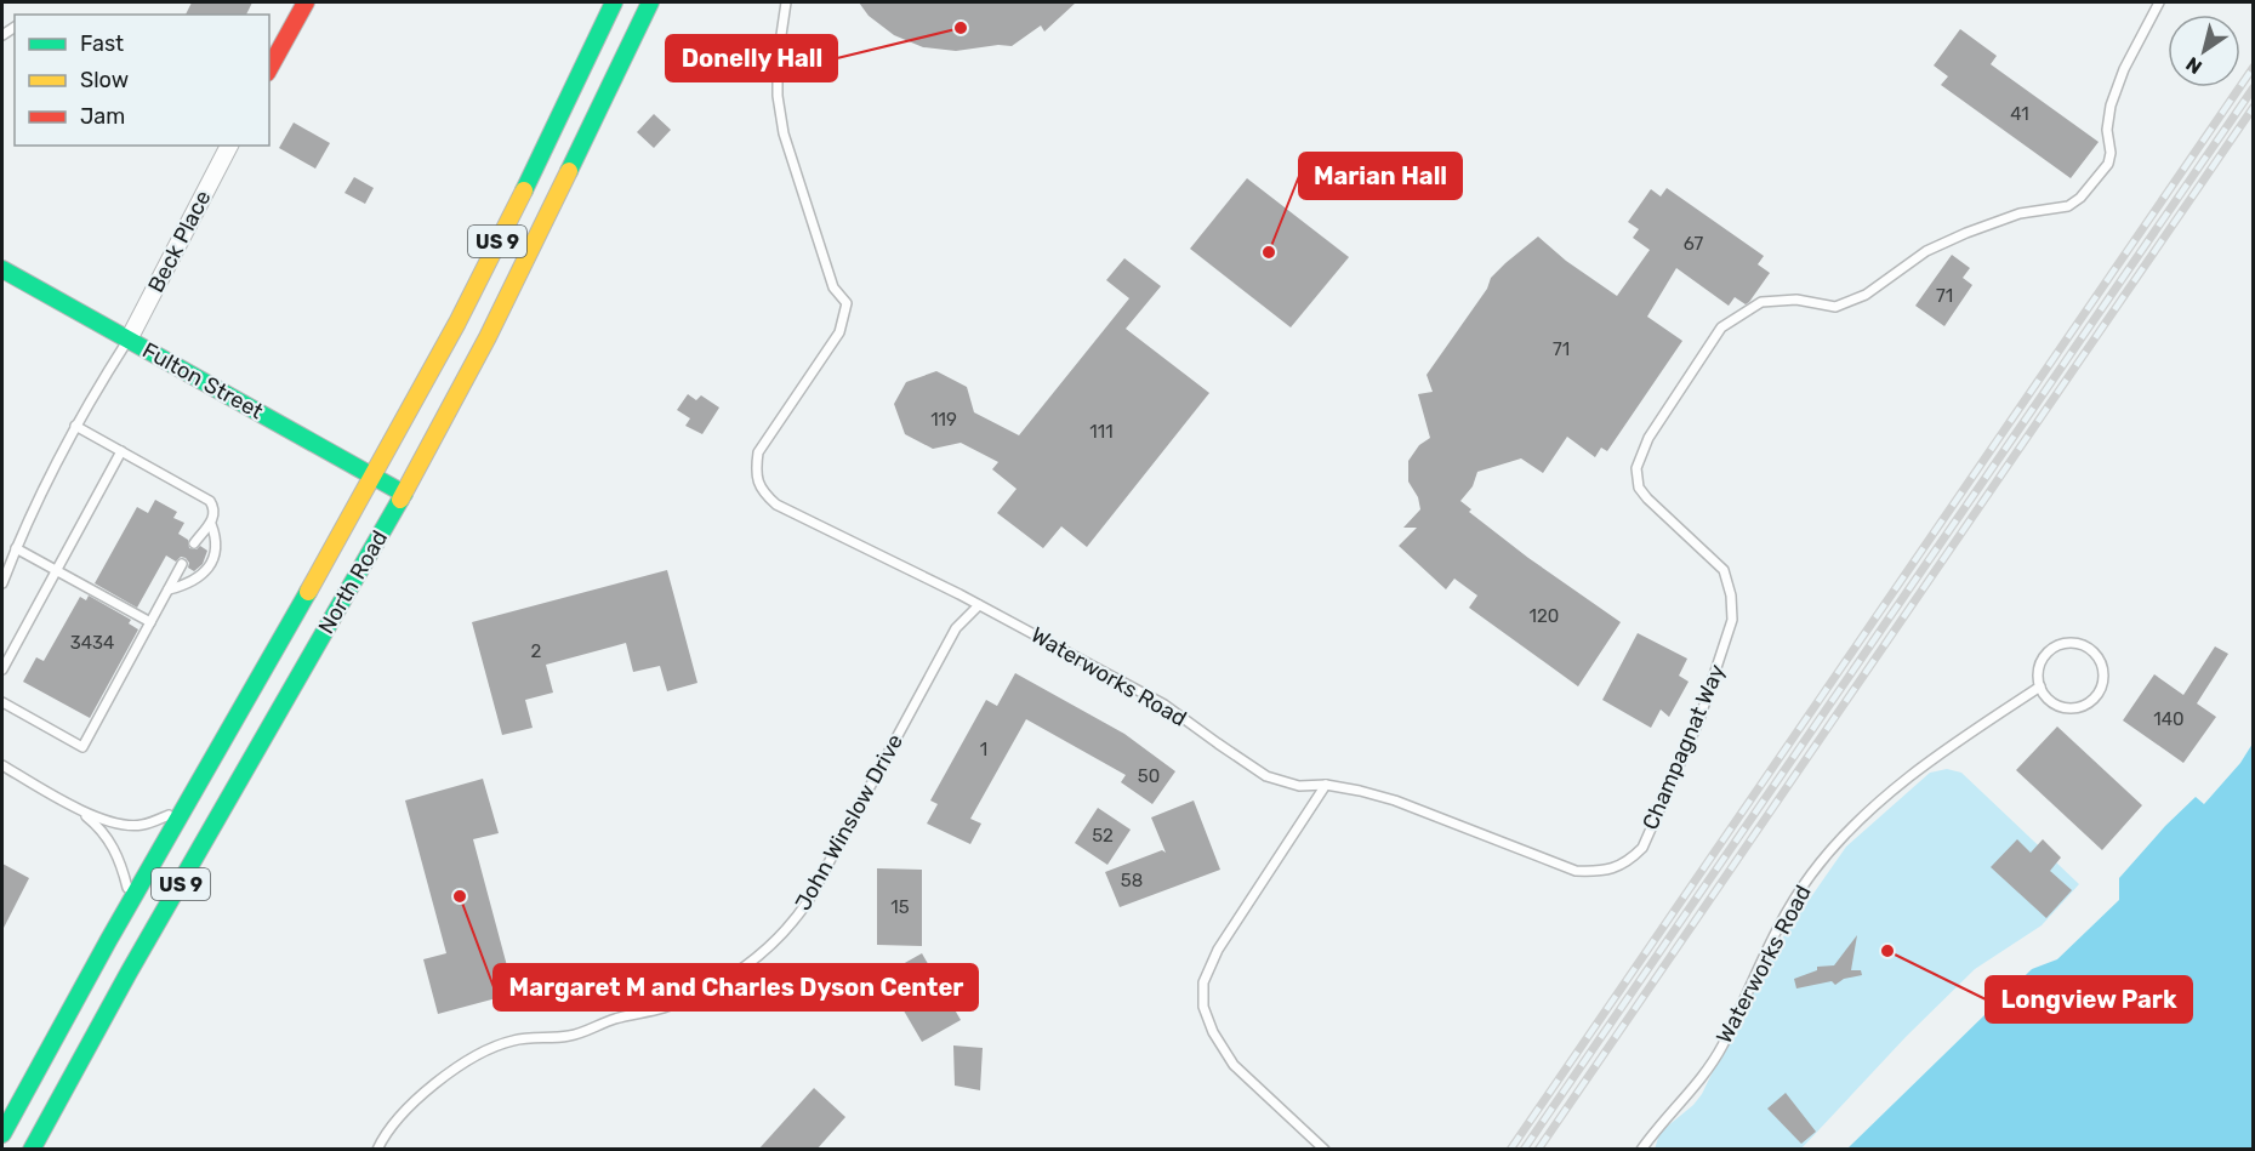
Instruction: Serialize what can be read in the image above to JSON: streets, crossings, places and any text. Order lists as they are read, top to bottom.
{
  "streets": {
    "main road": ["US 9", "Fulton Street", "North Road"],
    "street": ["Beck Place"],
    "lane": ["Waterworks Road", "Champagnat Way", "John Winslow Drive"]
  },
  "crossings": [
    ["Beck Place", "Fulton Street"],
    ["Fulton Street", "North Road"],
    ["Waterworks Road", "Champagnat Way"],
    ["Waterworks Road", "John Winslow Drive"]
  ],
  "places": [
    "Donelly Hall",
    "Marian Hall",
    "Margaret M and Charles Dyson Center",
    "Longview Park"
  ],
  "house_numbers": [
    "41",
    "67",
    "71",
    "71",
    "119",
    "111",
    "120",
    "3434",
    "2",
    "140",
    "1",
    "50",
    "52",
    "58",
    "15"
  ],
  "legend": ["Fast", "Slow", "Jam"],
  "north": "bottom left"
}
